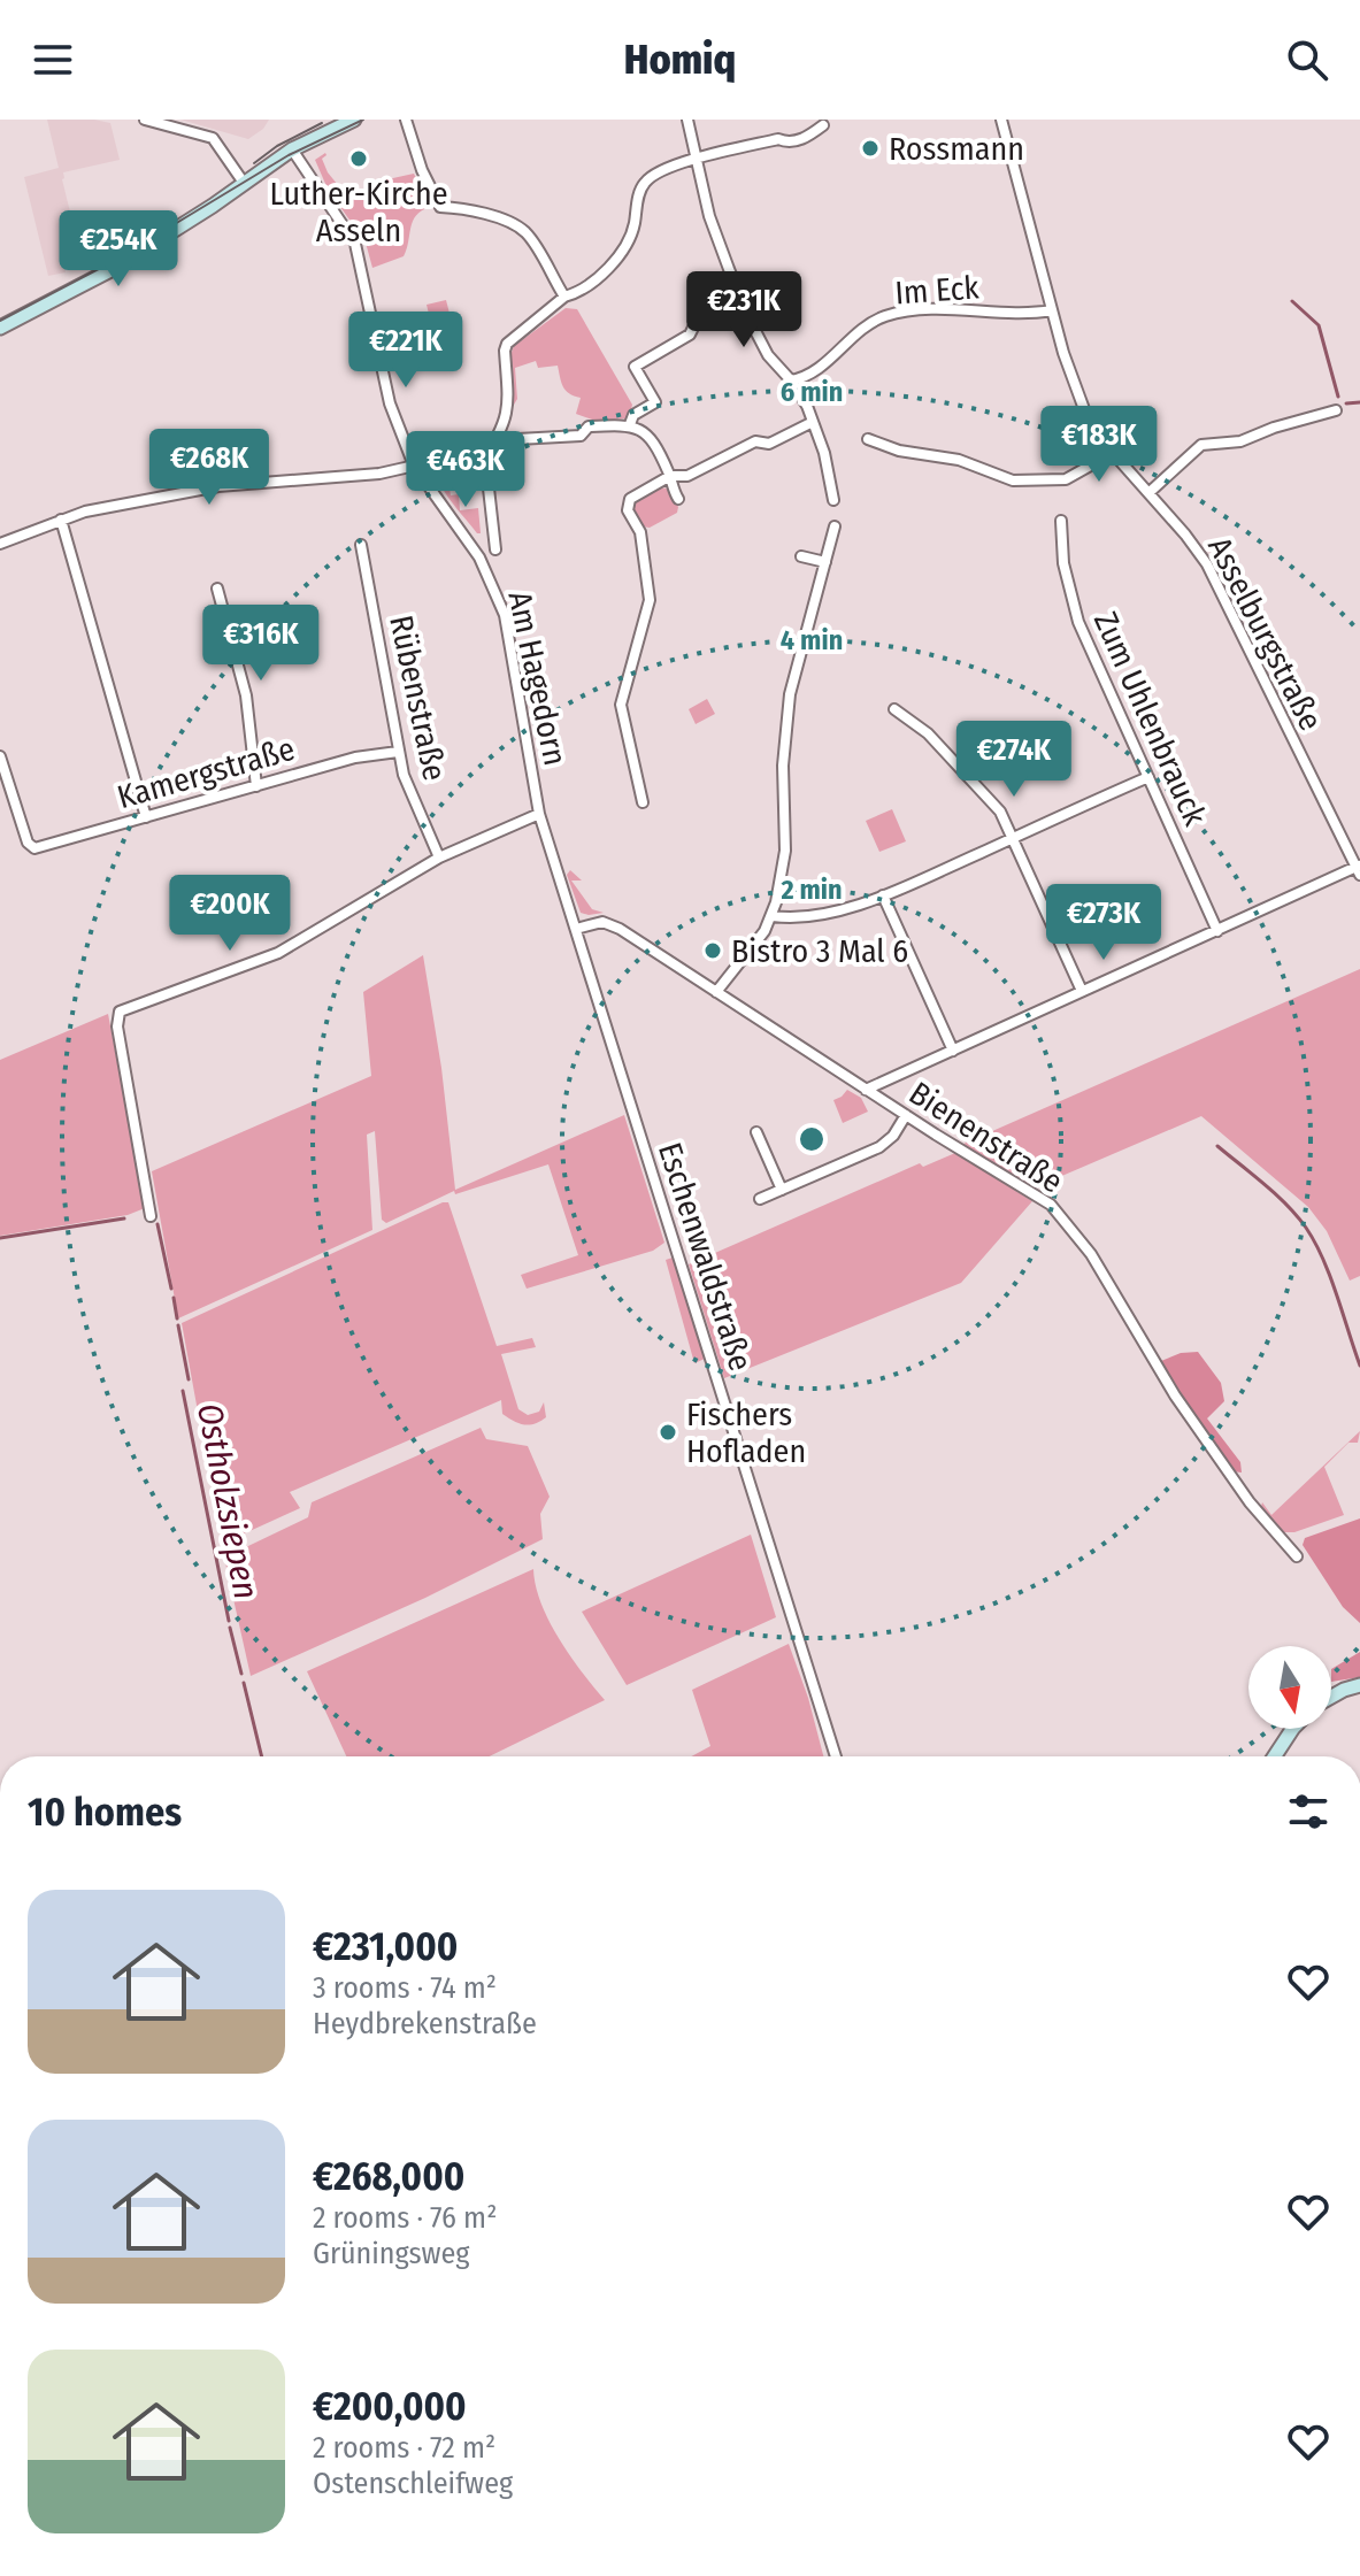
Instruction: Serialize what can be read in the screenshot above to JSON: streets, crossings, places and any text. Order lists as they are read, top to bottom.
{
  "streets": {
    "street": [
      "Im Eck",
      "Asselburgstraße",
      "Am Hagedorn",
      "Rübenstraße",
      "Zum Uhlenbrauck",
      "Kamergstraße",
      "Bienenstraße",
      "Eschenwaldstraße"
    ]
  },
  "crossings": [
    ["Im Eck", "Asselburgstraße"],
    ["Am Hagedorn", "Eschenwaldstraße"],
    ["Rübenstraße", "Kamergstraße"],
    ["Bienenstraße", "Eschenwaldstraße"]
  ],
  "water": ["Ostholzsiepen"],
  "places": [
    "Rossmann",
    "Luther-Kirche Asseln",
    "Bistro 3 Mal 6",
    "Fischers Hofladen"
  ],
  "north": "bottom",
  "page": {
    "header": "Homiq",
    "price": [
      "€254K",
      "€231K",
      "€221K",
      "€183K",
      "€268K",
      "€463K",
      "€316K",
      "€274K",
      "€200K",
      "€273K"
    ],
    "heading": "10 homes",
    "list": [
      {
        "name": "€231,000",
        "note": "3 rooms · 74 m² · Heydbrekenstraße"
      },
      {
        "name": "€268,000",
        "note": "2 rooms · 76 m² · Grüningsweg"
      },
      {
        "name": "€200,000",
        "note": "2 rooms · 72 m² · Ostenschleifweg"
      }
    ]
  },
  "rings": ["6 min", "4 min", "2 min"]
}
